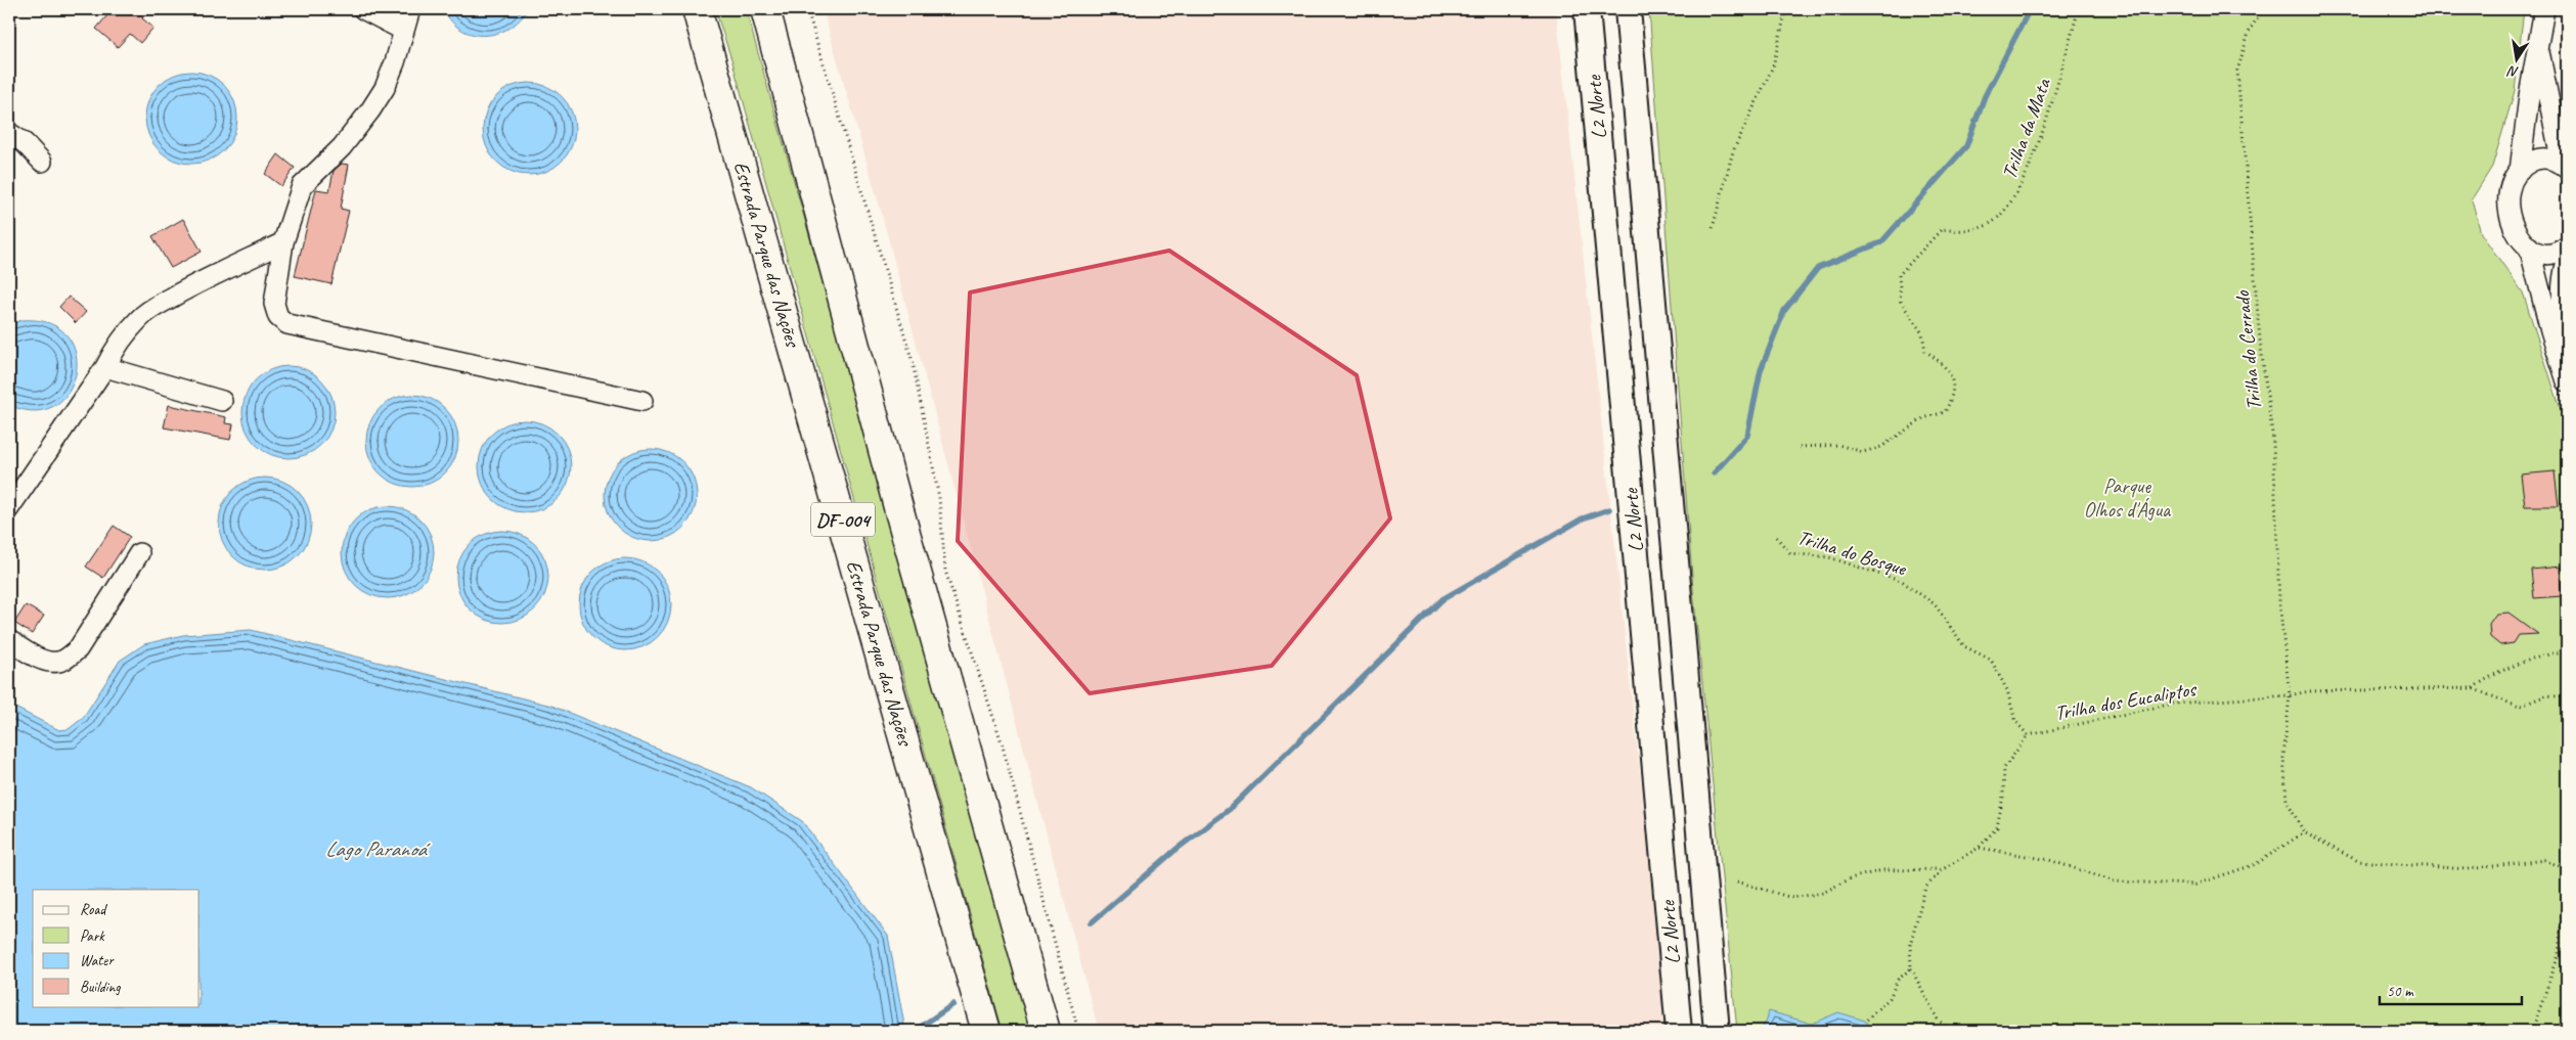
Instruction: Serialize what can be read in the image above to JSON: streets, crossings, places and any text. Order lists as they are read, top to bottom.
{
  "streets": {
    "highway": ["Estrada Parque das Nações", "DF-004"],
    "main road": ["L2 Norte"],
    "path": [
      "Trilha da Mata",
      "Trilha do Cerrado",
      "Trilha do Bosque",
      "Trilha dos Eucaliptos"
    ]
  },
  "crossings": [
    ["Trilha do Cerrado", "Trilha dos Eucaliptos"],
    ["Trilha do Bosque", "Trilha dos Eucaliptos"]
  ],
  "water": ["Lago Paranoá"],
  "parks": ["Parque Olhos d'Água"],
  "legend": [
    "Road",
    "Park",
    "Water",
    "Building"
  ],
  "scale_bar": "50 m",
  "north": "bottom"
}
